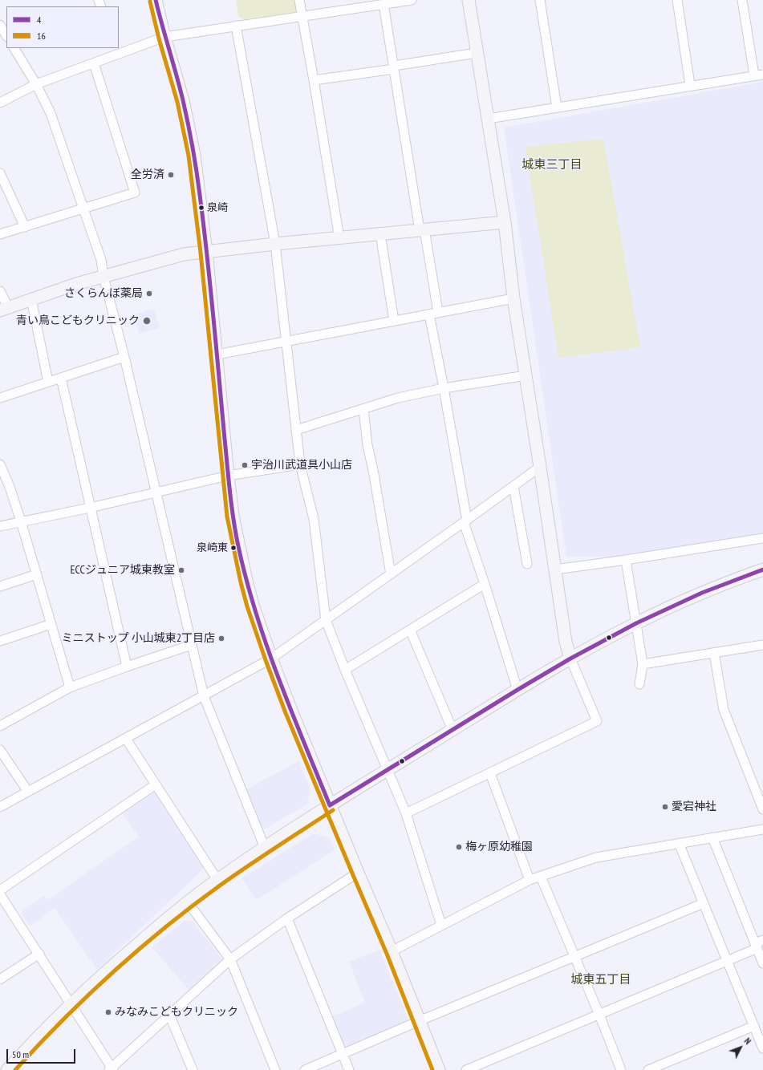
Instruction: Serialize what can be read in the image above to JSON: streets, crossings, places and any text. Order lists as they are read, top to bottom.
{
  "districts": ["城東三丁目", "城東五丁目"],
  "places": [
    "全労済",
    "泉崎",
    "さくらんぼ薬局",
    "青い鳥こどもクリニック",
    "宇治川武道具小山店",
    "泉崎東",
    "ECCジュニア城東教室",
    "ミニストップ 小山城東2丁目店",
    "愛宕神社",
    "梅ヶ原幼稚園",
    "みなみこどもクリニック"
  ],
  "lines": ["transit line 4", "transit line 16"],
  "legend": ["4", "16"],
  "scale_bar": "50 m",
  "north": "top right"
}
